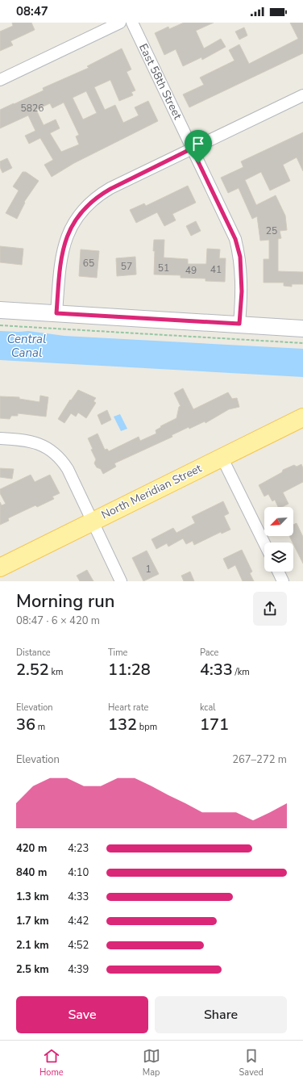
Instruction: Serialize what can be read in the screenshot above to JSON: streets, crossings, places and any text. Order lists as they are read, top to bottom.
{
  "streets": {
    "main road": ["North Meridian Street"],
    "street": ["East 58th Street"]
  },
  "water": ["Central Canal"],
  "house_numbers": [
    "5826",
    "25",
    "65",
    "57",
    "51",
    "41",
    "49",
    "1"
  ],
  "north": "bottom left",
  "page": {
    "status": "08:47",
    "heading": ["Morning run", "08:47 · 6 × 420 m"],
    "stats": [
      ["Distance", "2.52 km"],
      ["Time", "11:28"],
      ["Pace", "4:33 /km"],
      ["Elevation", "36 m"],
      ["Heart rate", "132 bpm"],
      ["kcal", "171"]
    ],
    "chart": ["Elevation", "267–272 m"],
    "list": [
      {
        "name": "420 m",
        "note": "4:23"
      },
      {
        "name": "840 m",
        "note": "4:10"
      },
      {
        "name": "1.3 km",
        "note": "4:33"
      },
      {
        "name": "1.7 km",
        "note": "4:42"
      },
      {
        "name": "2.1 km",
        "note": "4:52"
      },
      {
        "name": "2.5 km",
        "note": "4:39"
      }
    ],
    "buttons": ["Save", "Share"],
    "tabs": ["Home", "Map", "Saved"]
  }
}
